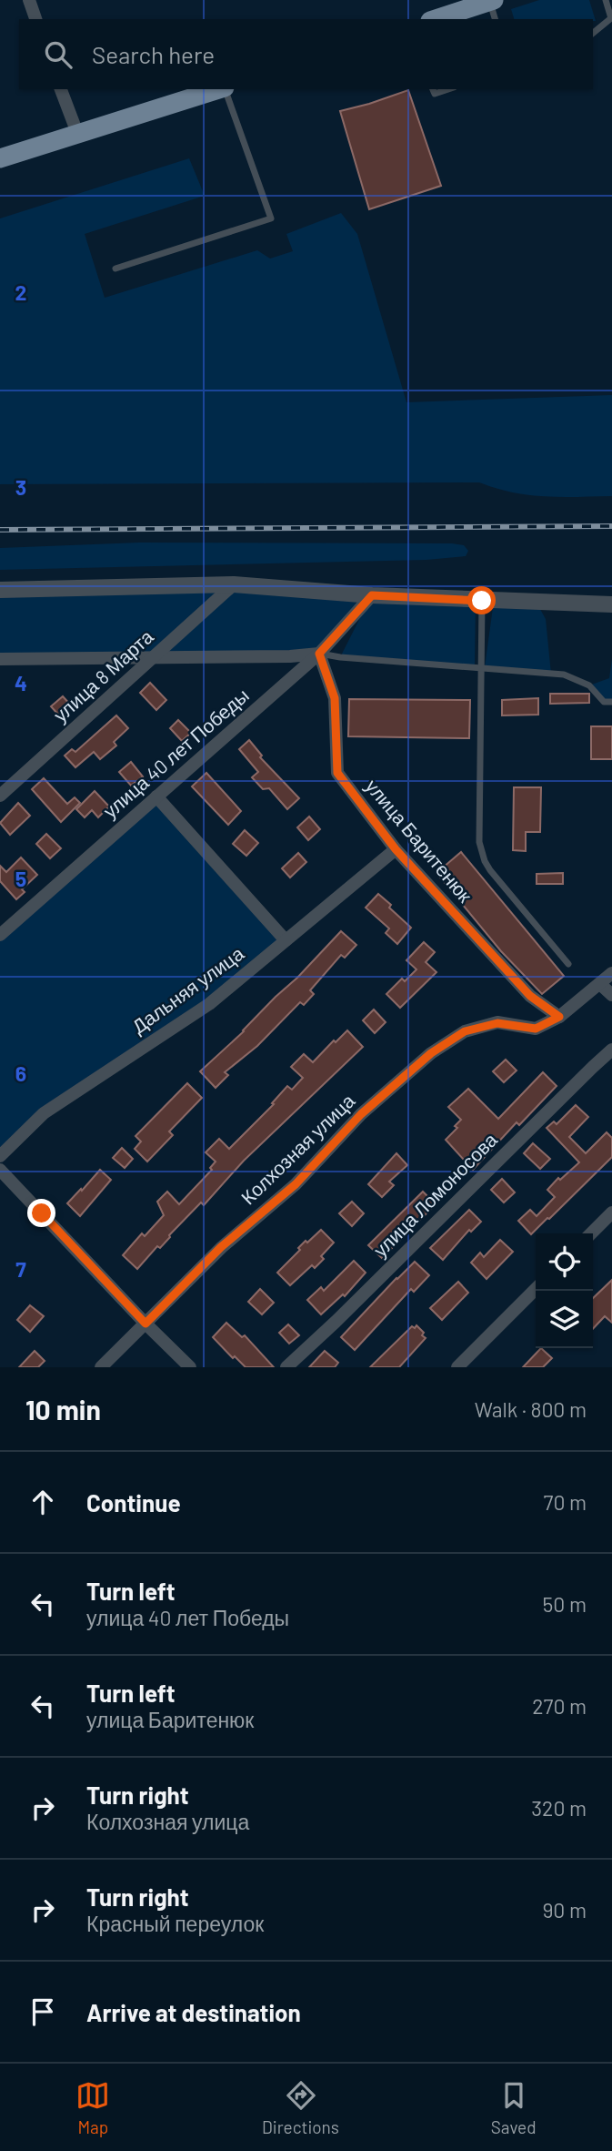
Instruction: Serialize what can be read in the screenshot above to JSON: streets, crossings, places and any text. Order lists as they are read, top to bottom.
{
  "streets": {
    "street": [
      "улица 8 Марта",
      "улица 40 лет Победы",
      "улица Баритенюк",
      "Дальняя улица",
      "Колхозная улица",
      "улица Ломоносова"
    ]
  },
  "crossings": [
    ["улица 40 лет Победы", "улица Баритенюк"],
    ["улица Баритенюк", "Дальняя улица"],
    ["улица Баритенюк", "Колхозная улица"]
  ],
  "page": {
    "search": "Search here",
    "heading": ["10 min", "Walk · 800 m"],
    "list": [
      ["Continue", "70 m"],
      ["Turn left", "улица 40 лет Победы", "50 m"],
      ["Turn left", "улица Баритенюк", "270 m"],
      ["Turn right", "Колхозная улица", "320 m"],
      ["Turn right", "Красный переулок", "90 m"],
      "Arrive at destination"
    ],
    "nav": ["Map", "Directions", "Saved"]
  },
  "grid": {
    "rows": [
      "2",
      "3",
      "4",
      "5",
      "6",
      "7"
    ]
  }
}
